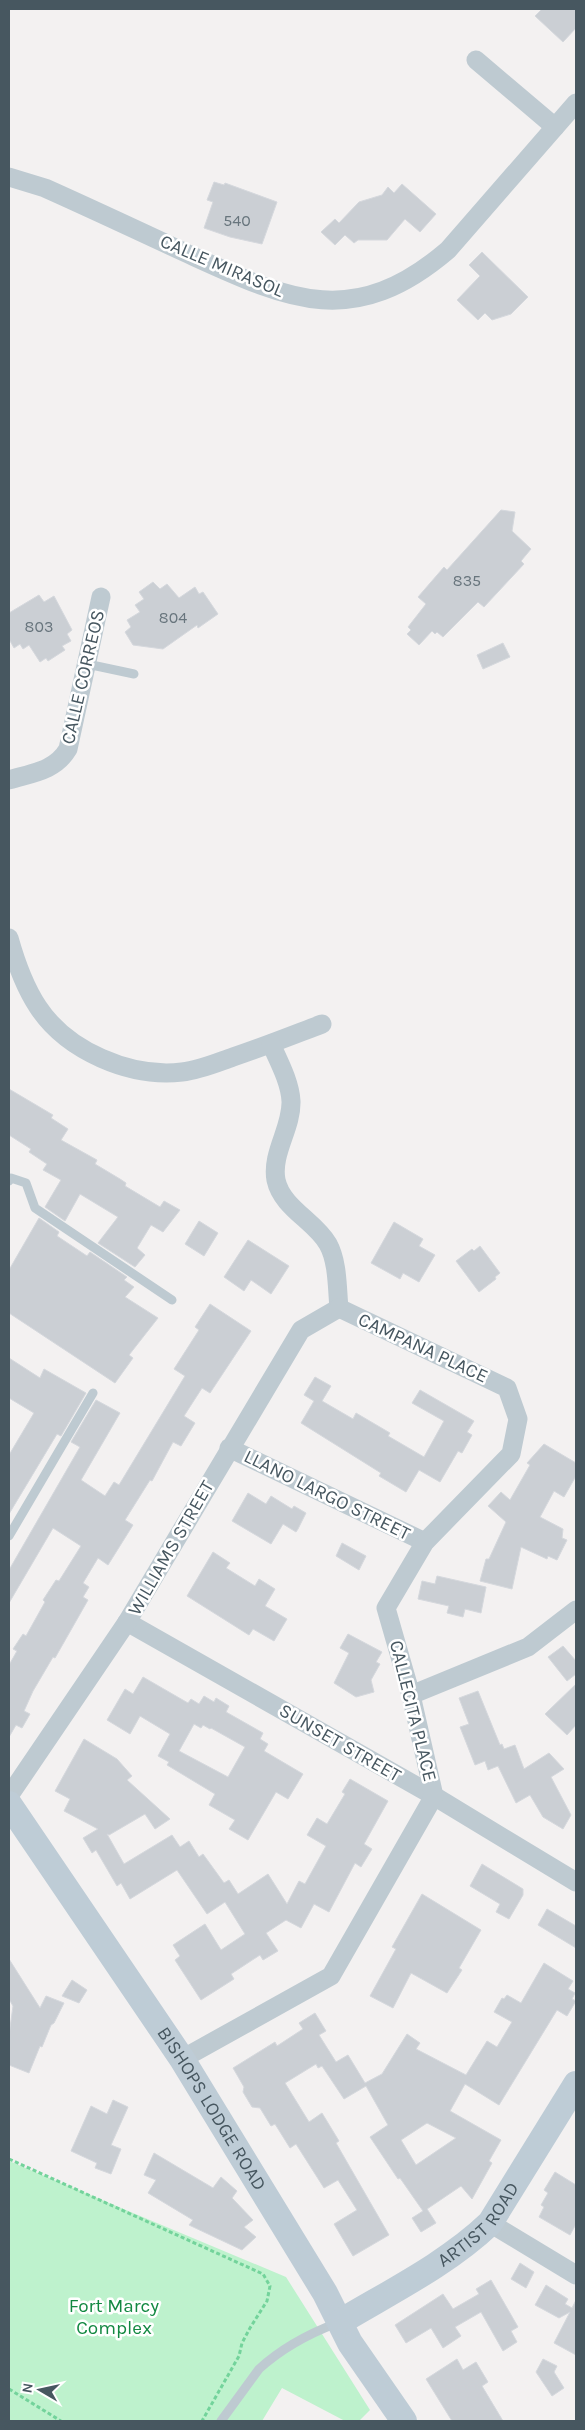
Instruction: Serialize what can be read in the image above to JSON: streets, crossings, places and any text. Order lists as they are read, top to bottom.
{
  "streets": {
    "street": [
      "CALLE MIRASOL",
      "CALLE CORREOS",
      "CAMPANA PLACE",
      "LLANO LARGO STREET",
      "WILLIAMS STREET",
      "CALLECITA PLACE",
      "SUNSET STREET",
      "BISHOPS LODGE ROAD",
      "ARTIST ROAD"
    ]
  },
  "crossings": [
    ["CAMPANA PLACE", "WILLIAMS STREET"],
    ["CAMPANA PLACE", "CALLECITA PLACE"],
    ["LLANO LARGO STREET", "WILLIAMS STREET"],
    ["LLANO LARGO STREET", "CALLECITA PLACE"],
    ["WILLIAMS STREET", "SUNSET STREET"],
    ["CALLECITA PLACE", "SUNSET STREET"],
    ["CALLECITA PLACE", "BISHOPS LODGE ROAD"],
    ["BISHOPS LODGE ROAD", "ARTIST ROAD"]
  ],
  "parks": ["Fort Marcy Complex"],
  "house_numbers": [
    "540",
    "835",
    "804",
    "803"
  ],
  "north": "left"
}
